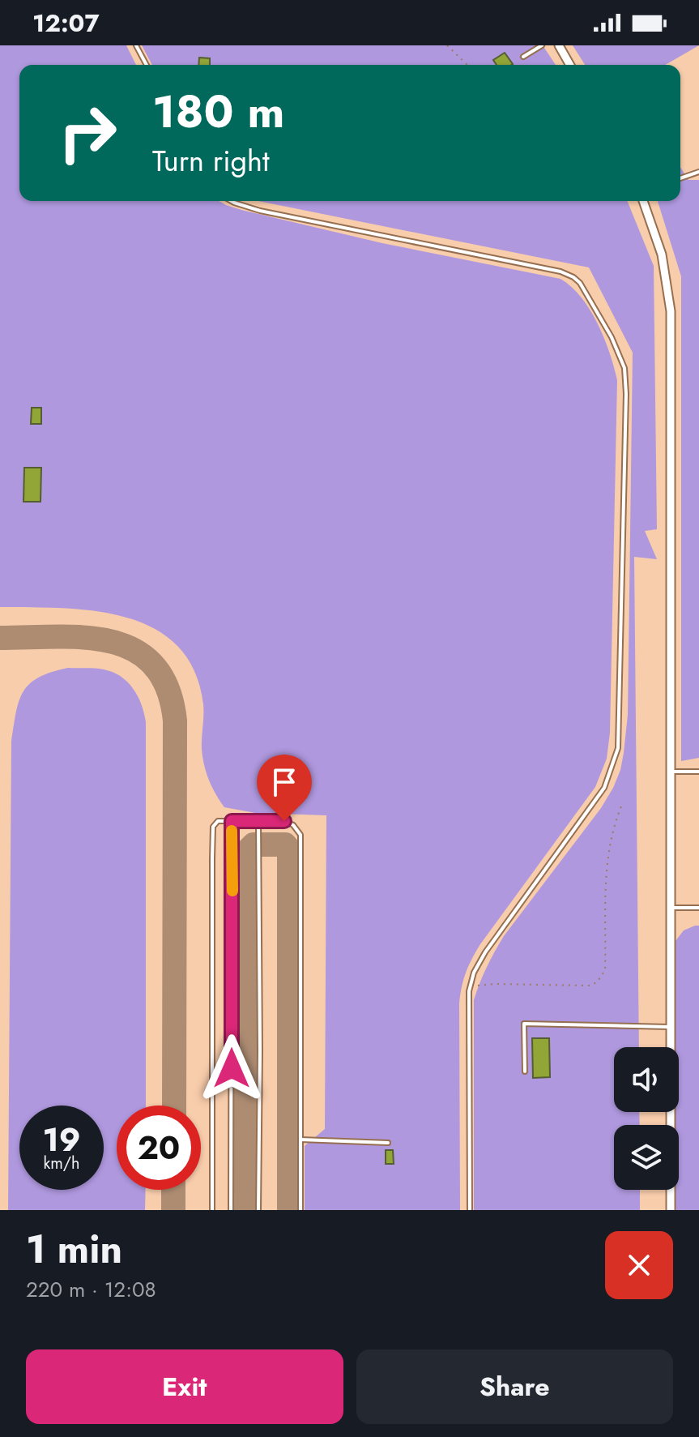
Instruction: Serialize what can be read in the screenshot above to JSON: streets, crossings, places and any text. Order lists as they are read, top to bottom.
{
  "page": {
    "status": "12:07",
    "turn": ["180 m", "Turn right"],
    "speed": "19 km/h",
    "limit": "20",
    "heading": ["1 min", "220 m · 12:08"],
    "buttons": ["Exit", "Share"]
  }
}
